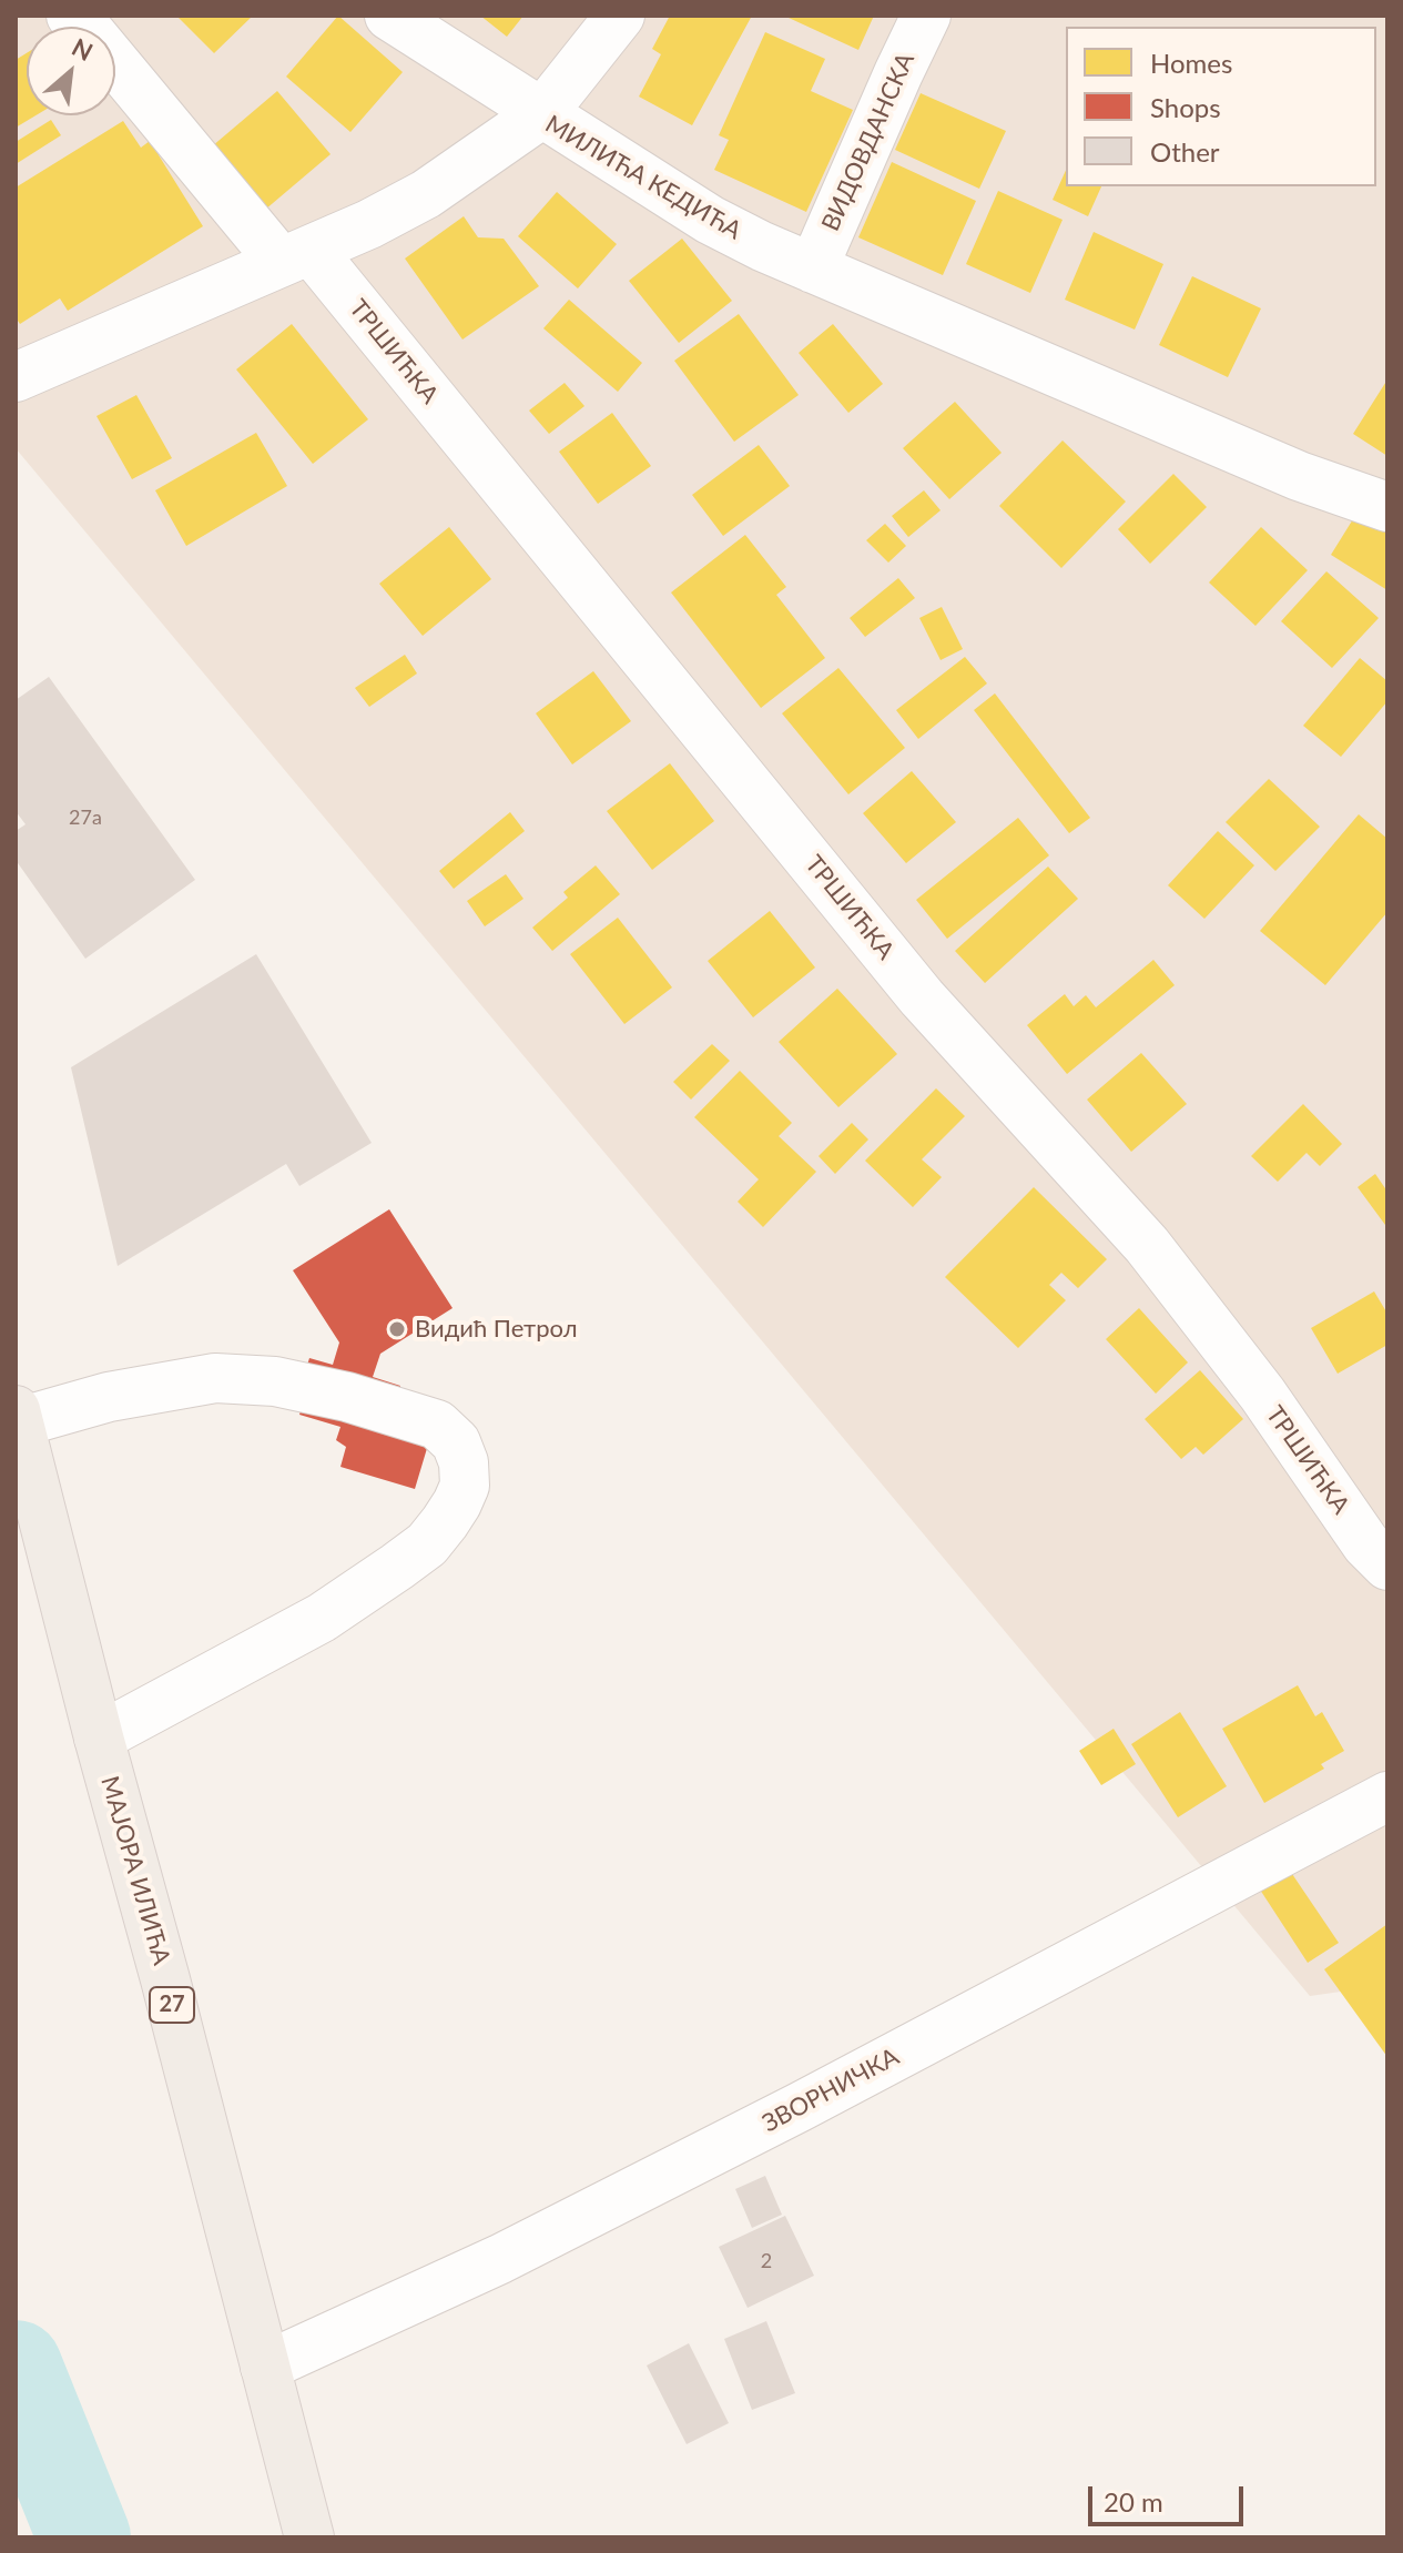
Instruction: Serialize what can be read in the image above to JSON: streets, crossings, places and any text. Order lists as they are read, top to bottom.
{
  "streets": {
    "main road": ["МАЈОРА ИЛИЋА", "27"],
    "street": [
      "ВИДОВДАНСКА",
      "МИЛИЋА КЕДИЋА",
      "ТРШИЋКА",
      "ЗВОРНИЧКА"
    ]
  },
  "crossings": [
    ["ВИДОВДАНСКА", "МИЛИЋА КЕДИЋА"],
    ["МИЛИЋА КЕДИЋА", "ТРШИЋКА"],
    ["МАЈОРА ИЛИЋА", "ЗВОРНИЧКА"]
  ],
  "places": ["Видић Петрол"],
  "house_numbers": ["27a", "2"],
  "legend": ["Homes", "Shops", "Other"],
  "scale_bar": "20 m",
  "north": "top right"
}
